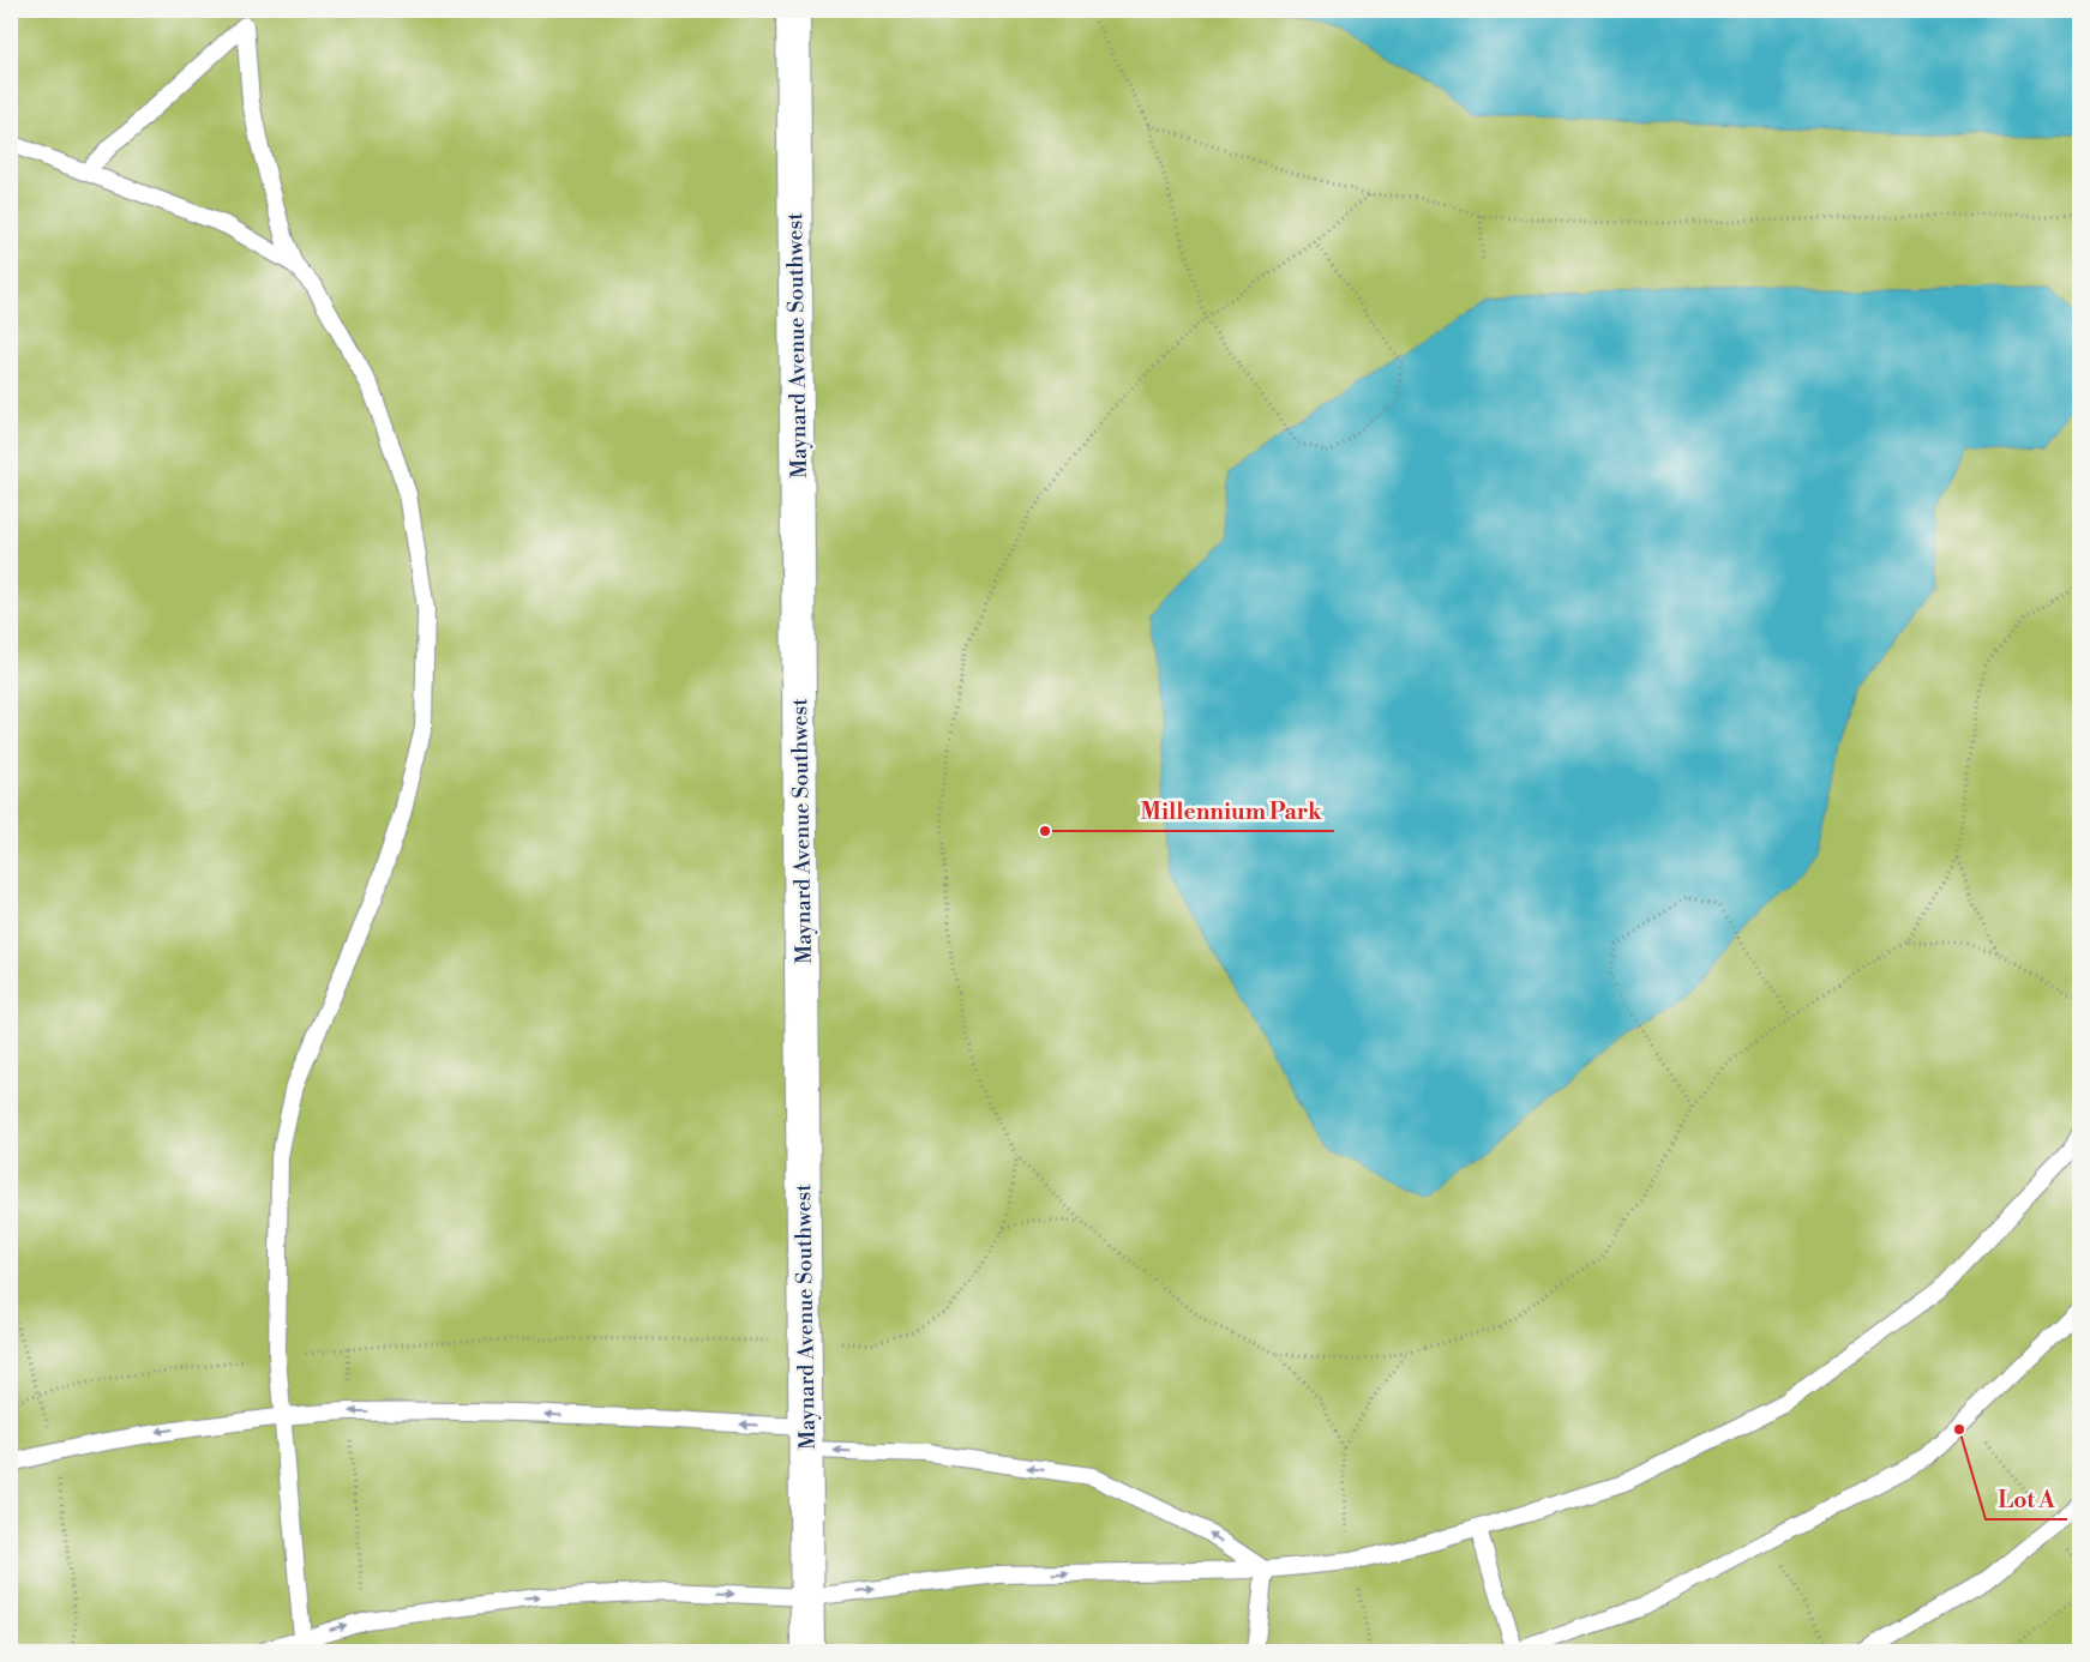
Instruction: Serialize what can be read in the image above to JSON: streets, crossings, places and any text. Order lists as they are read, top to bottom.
{
  "streets": {
    "street": ["Maynard Avenue Southwest"]
  },
  "places": ["Millennium Park", "Lot A"]
}
